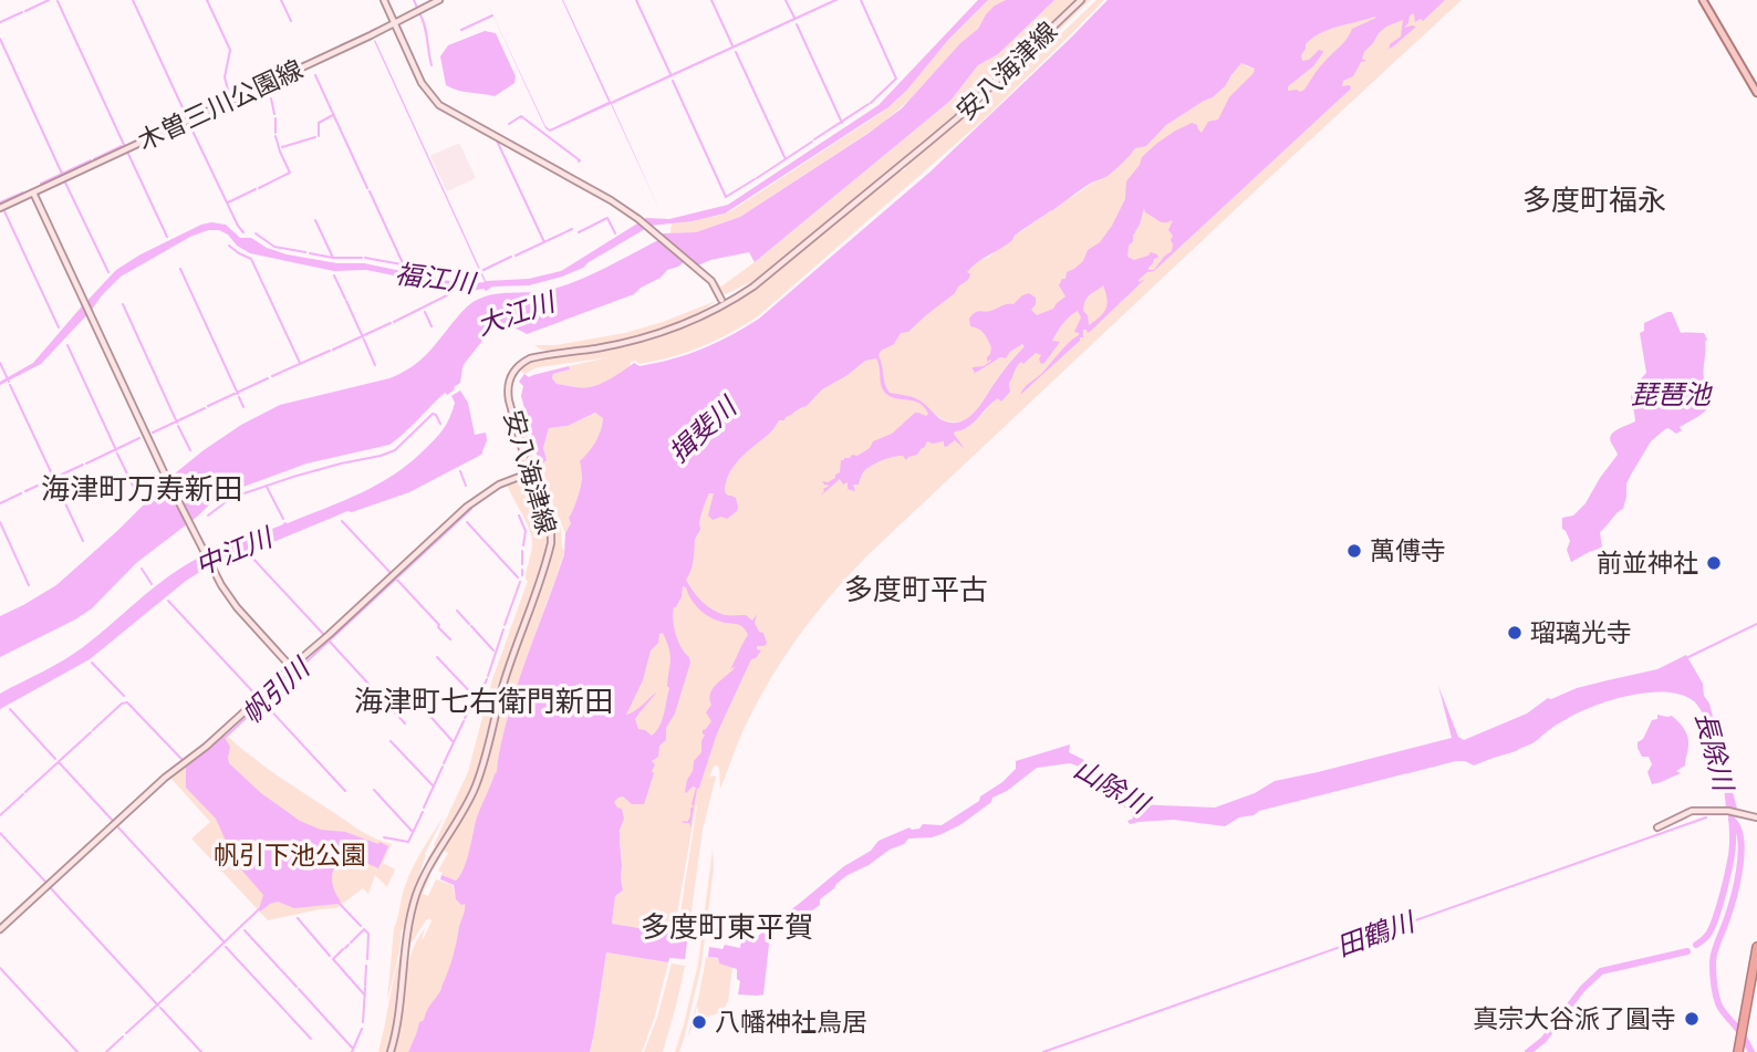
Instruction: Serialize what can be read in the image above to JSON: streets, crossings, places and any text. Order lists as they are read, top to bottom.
{
  "streets": {
    "main road": ["安八海津線", "木曽三川公園線"]
  },
  "districts": [
    "多度町福永",
    "海津町万寿新田",
    "多度町平古",
    "海津町七右衛門新田",
    "多度町東平賀"
  ],
  "water": [
    "福江川",
    "大江川",
    "琵琶池",
    "揖斐川",
    "中江川",
    "帆引川",
    "長除川",
    "山除川",
    "田鶴川"
  ],
  "parks": ["帆引下池公園"],
  "places": [
    "萬傅寺",
    "前並神社",
    "瑠璃光寺",
    "真宗大谷派了圓寺",
    "八幡神社鳥居"
  ]
}
